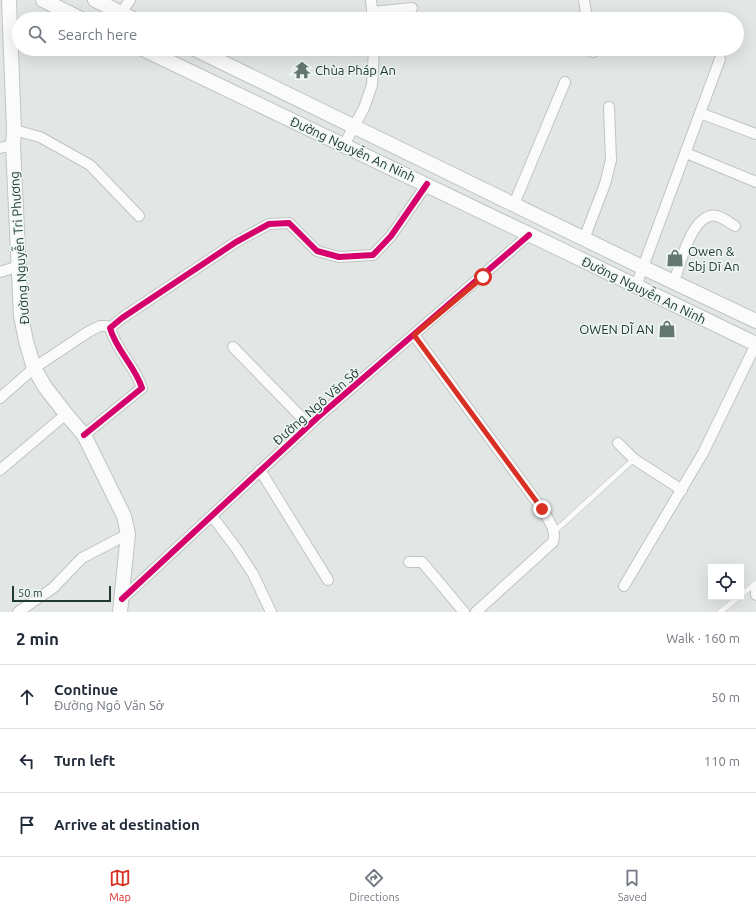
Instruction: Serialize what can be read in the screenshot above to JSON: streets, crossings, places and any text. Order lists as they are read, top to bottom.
{
  "streets": {
    "main road": ["Đường Nguyễn An Ninh", "Đường Nguyễn Tri Phương"],
    "street": ["Đường Ngô Văn Sở"]
  },
  "crossings": [
    ["Đường Nguyễn An Ninh", "Đường Ngô Văn Sở"],
    ["Đường Nguyễn Tri Phương", "Đường Ngô Văn Sở"]
  ],
  "places": {
    "temple": ["Chùa Pháp An"],
    "shop": ["Owen & Sbj Dĩ An", "OWEN DĨ AN"]
  },
  "scale_bar": "50 m",
  "page": {
    "search": "Search here",
    "scale": "50 m",
    "heading": ["2 min", "Walk · 160 m"],
    "list": [
      ["Continue", "Đường Ngô Văn Sở", "50 m"],
      ["Turn left", "110 m"],
      "Arrive at destination"
    ],
    "nav": ["Map", "Directions", "Saved"]
  }
}
